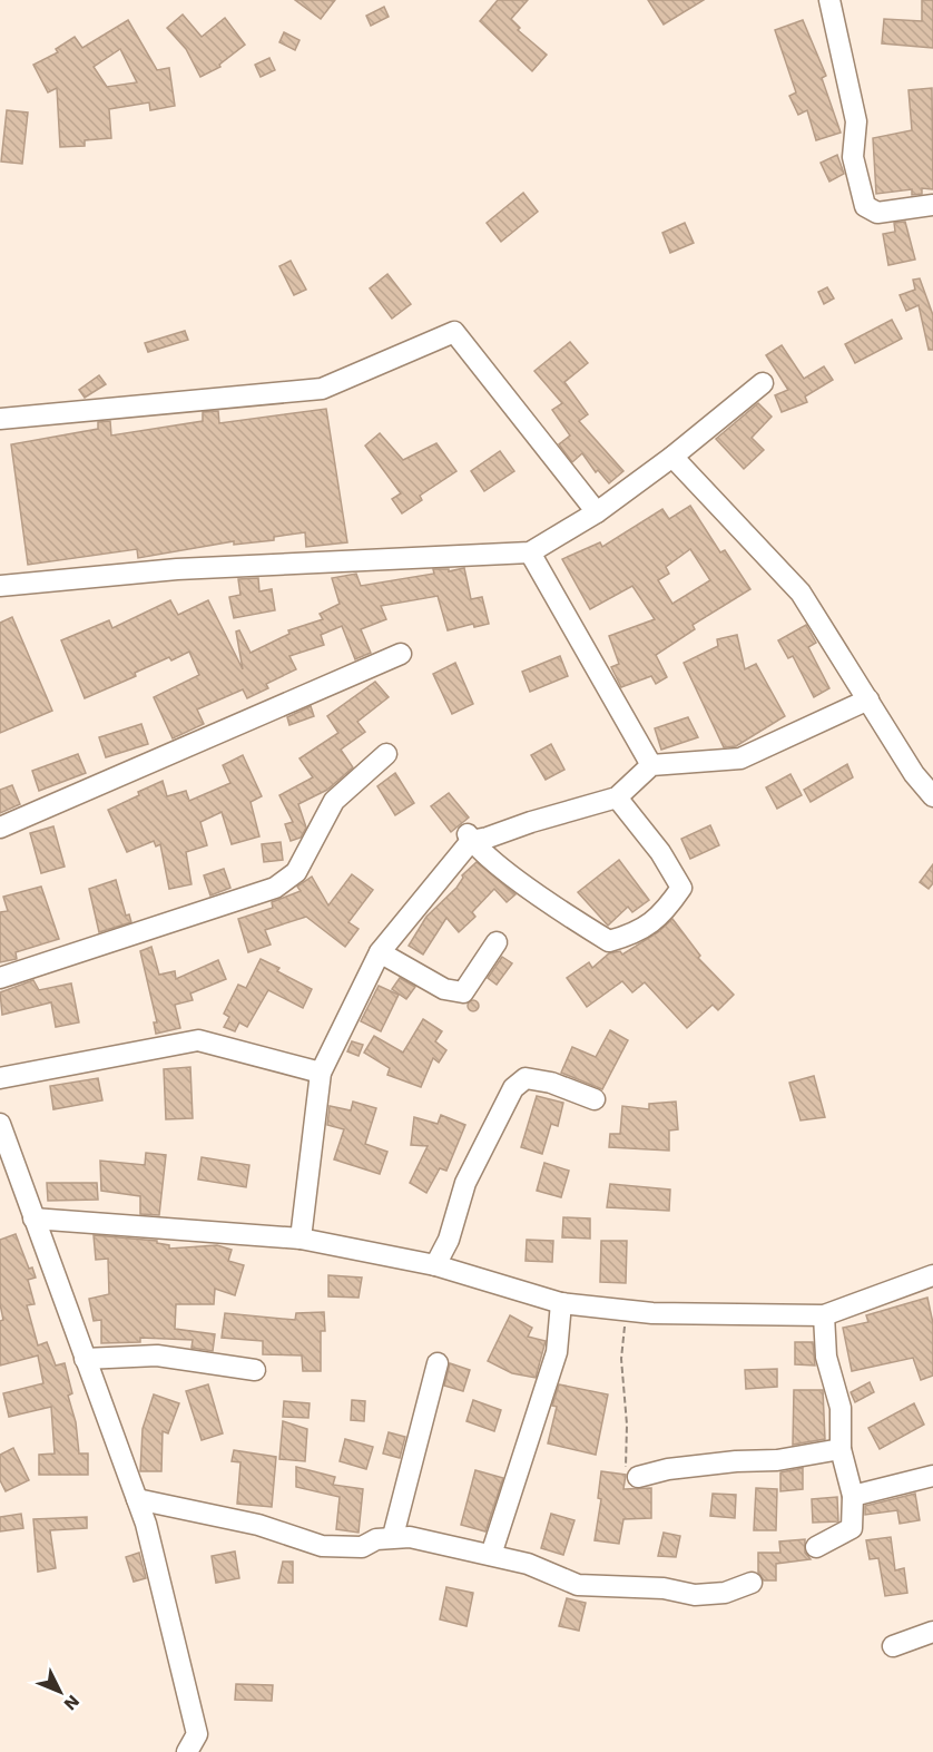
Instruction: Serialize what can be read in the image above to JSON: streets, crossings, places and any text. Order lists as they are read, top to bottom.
{
  "north": "bottom right"
}
